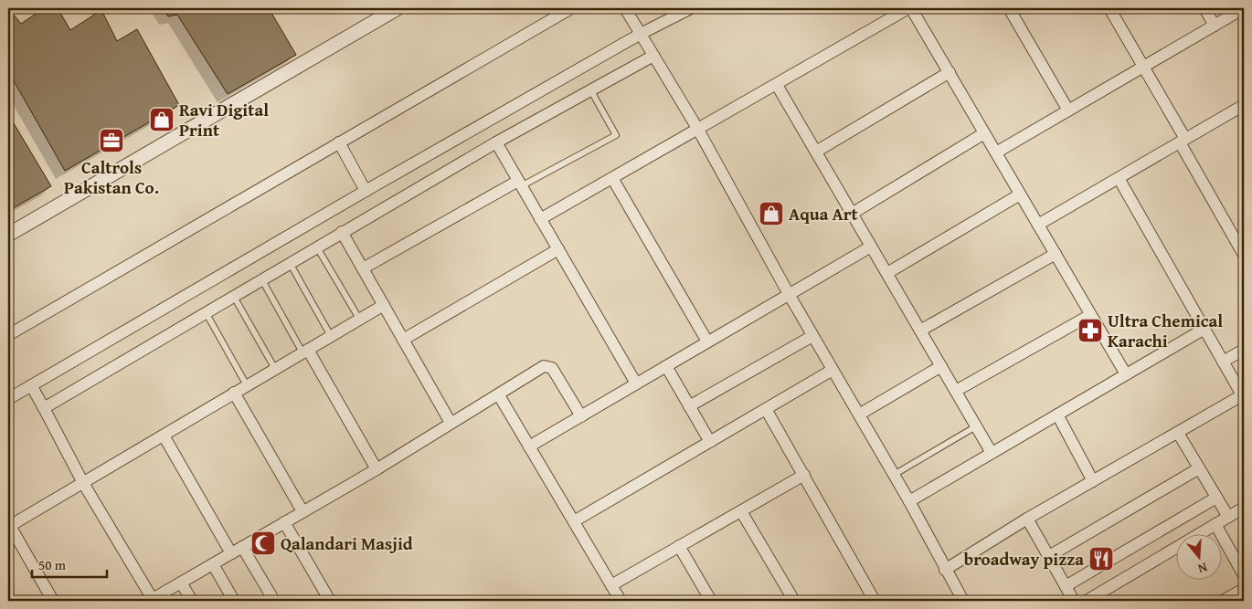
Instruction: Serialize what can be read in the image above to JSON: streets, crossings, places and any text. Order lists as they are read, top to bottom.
{
  "places": {
    "shop": ["Ravi Digital Print", "Aqua Art"],
    "office": ["Caltrols Pakistan Co."],
    "pharmacy": ["Ultra Chemical Karachi"],
    "mosque": ["Qalandari Masjid"],
    "restaurant": ["broadway pizza"]
  },
  "scale_bar": "50 m",
  "north": "bottom"
}
